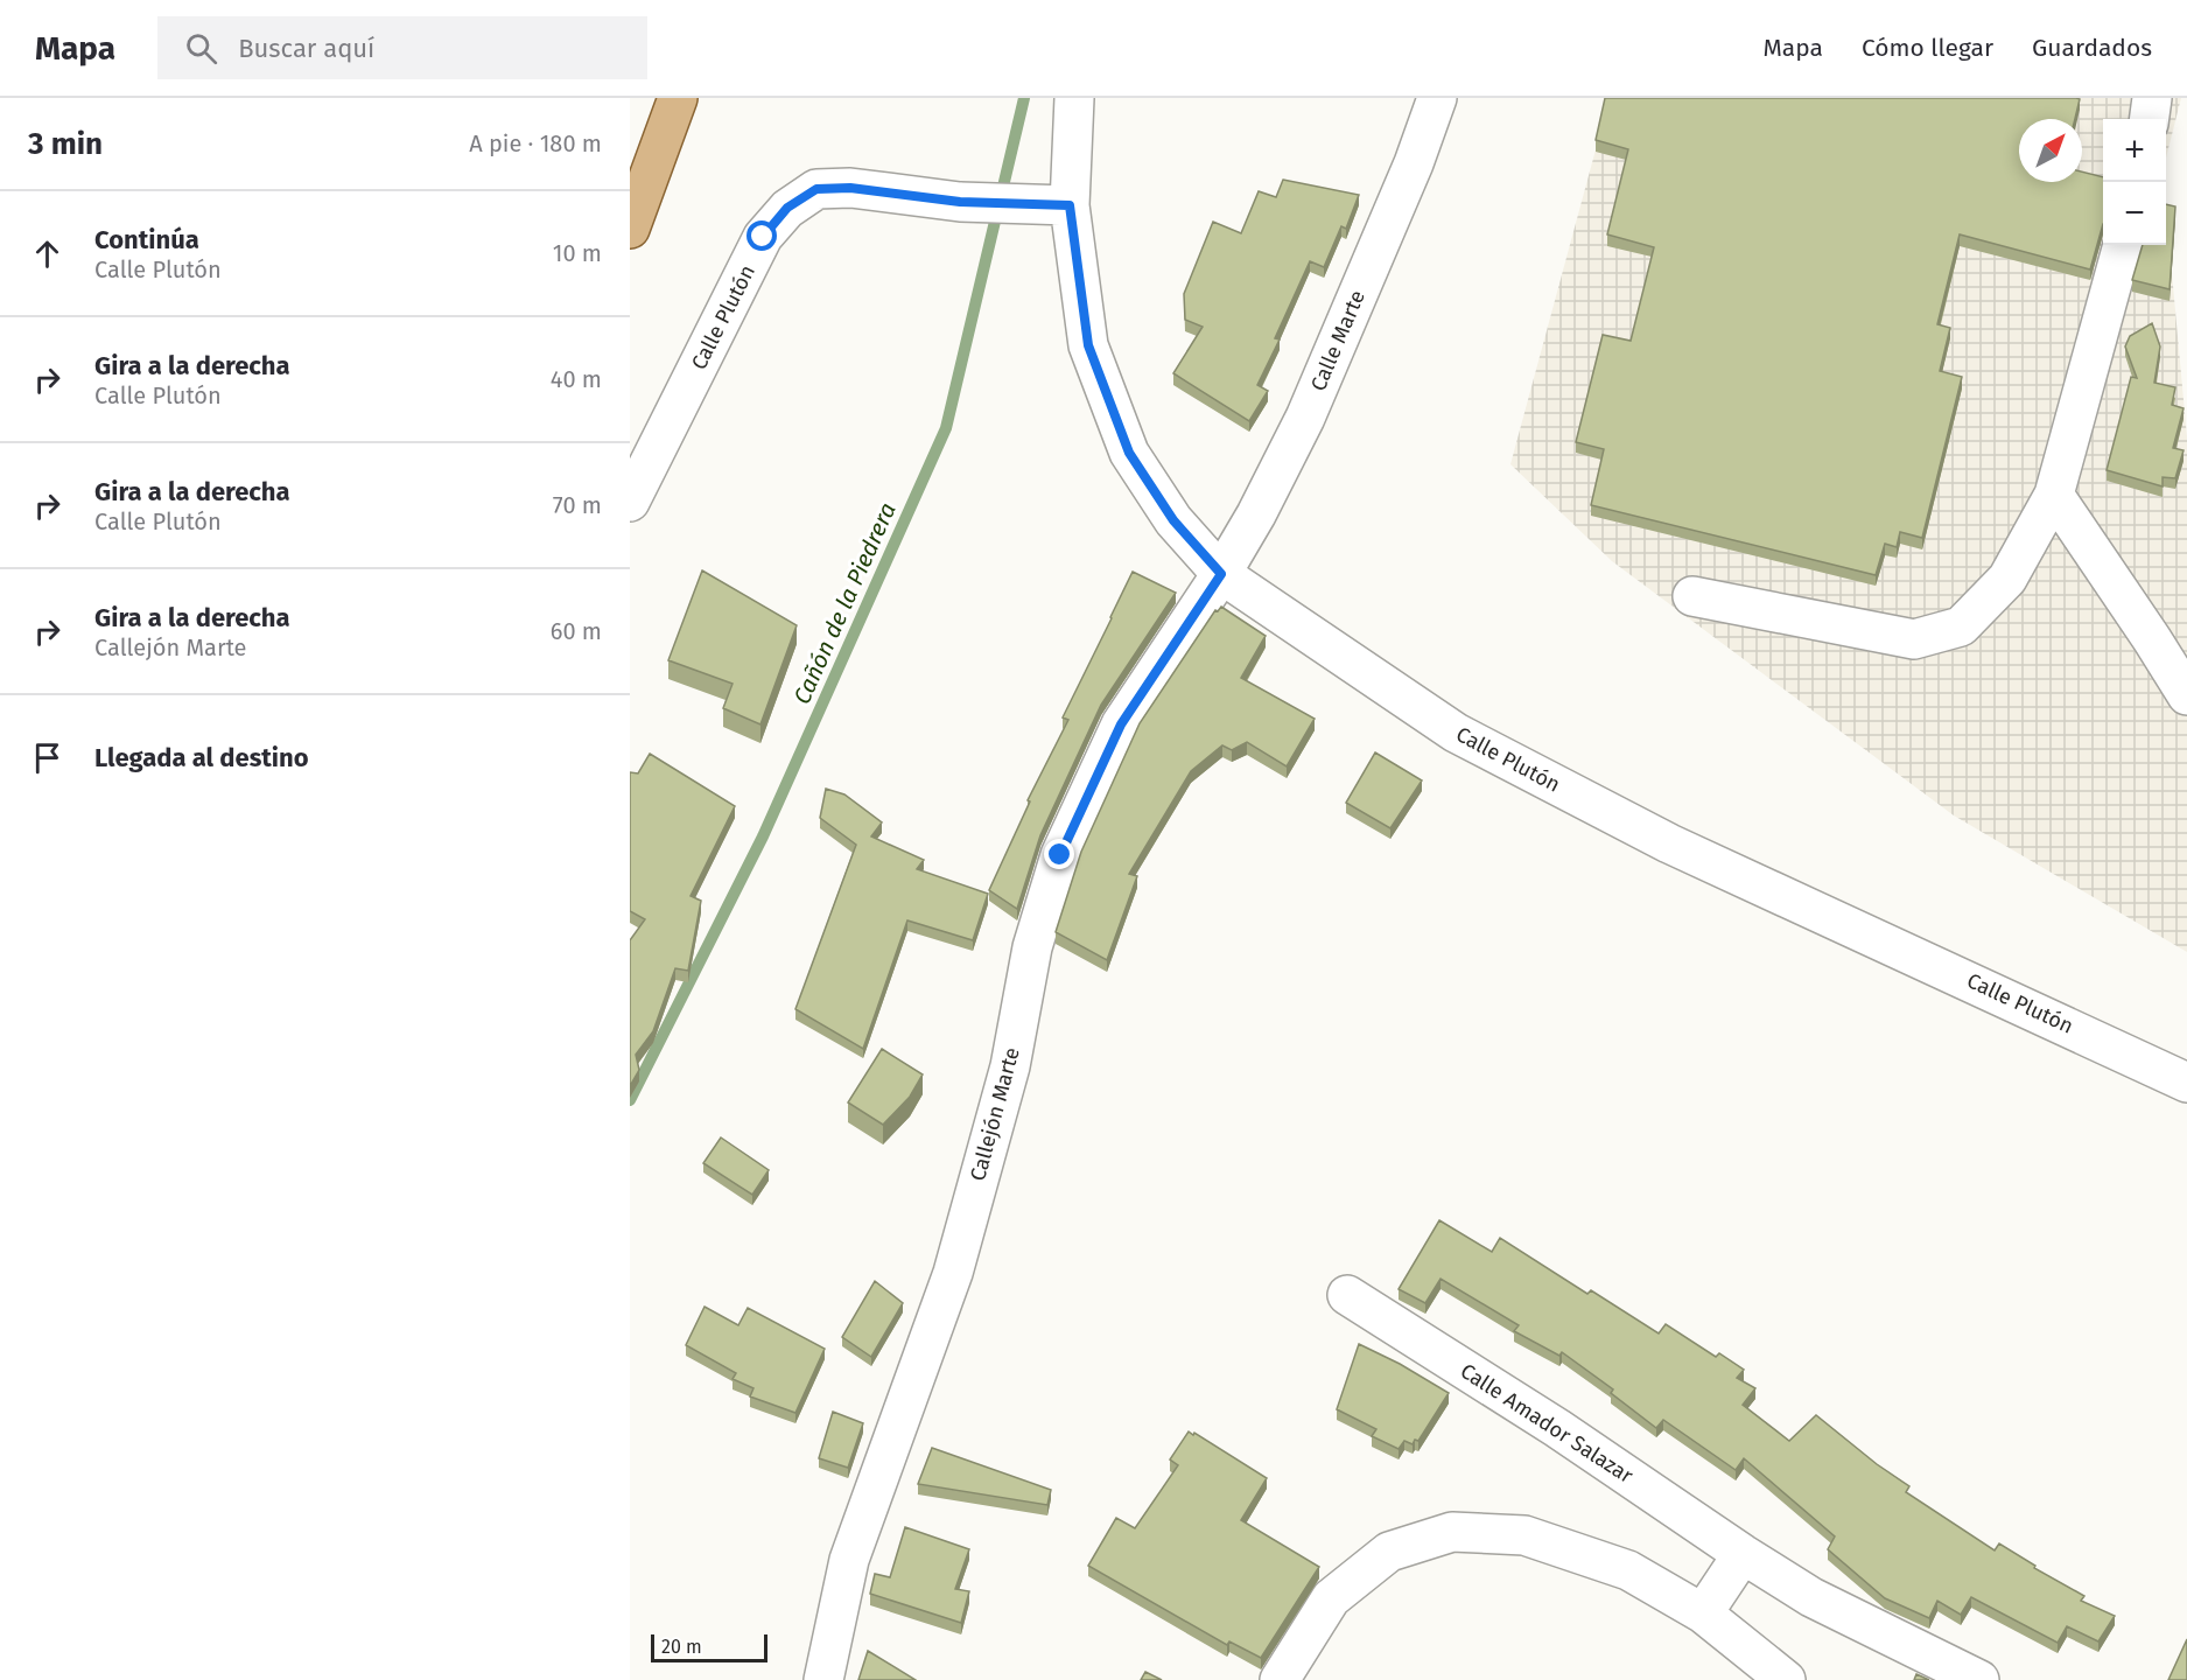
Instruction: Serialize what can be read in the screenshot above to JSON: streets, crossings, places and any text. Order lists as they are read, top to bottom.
{
  "streets": {
    "street": [
      "Calle Plutón",
      "Calle Marte",
      "Callejón Marte",
      "Calle Amador Salazar"
    ]
  },
  "crossings": [
    ["Calle Plutón", "Calle Marte"],
    ["Calle Plutón", "Callejón Marte"],
    ["Calle Marte", "Callejón Marte"]
  ],
  "water": ["Cañón de la Piedrera"],
  "scale_bar": "20 m",
  "north": "top right",
  "page": {
    "header": "Mapa",
    "search": "Buscar aquí",
    "nav": ["Mapa", "Cómo llegar", "Guardados"],
    "heading": ["3 min", "A pie · 180 m"],
    "map_buttons": ["+", "−"],
    "list": [
      ["Continúa", "Calle Plutón", "10 m"],
      ["Gira a la derecha", "Calle Plutón", "40 m"],
      ["Gira a la derecha", "Calle Plutón", "70 m"],
      ["Gira a la derecha", "Callejón Marte", "60 m"],
      "Llegada al destino"
    ],
    "scale": "20 m"
  }
}
